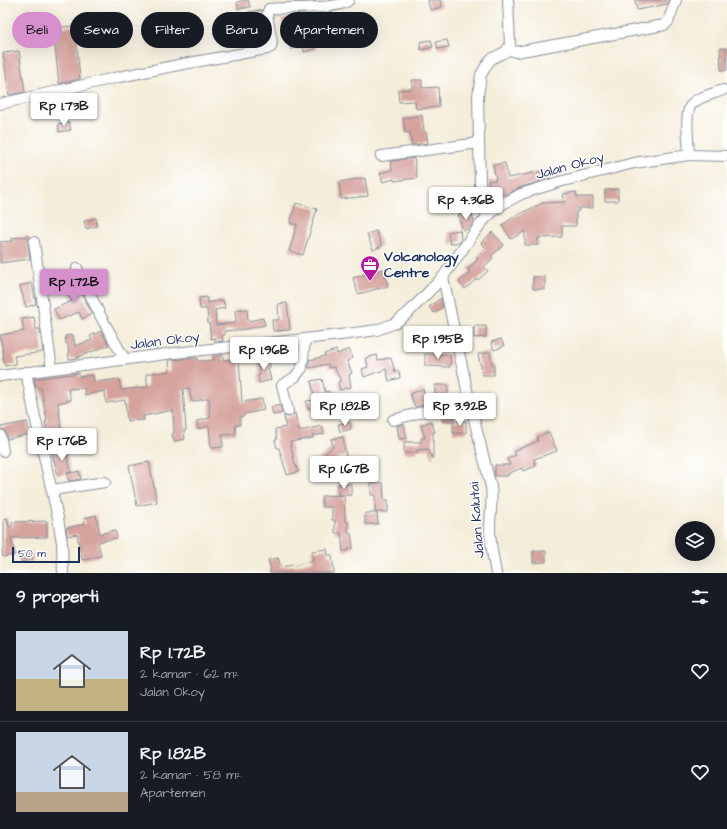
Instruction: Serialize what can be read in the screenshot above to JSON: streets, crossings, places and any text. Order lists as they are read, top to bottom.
{
  "streets": {
    "street": ["Jalan Okoy", "Jalan Kalutai"]
  },
  "crossings": [
    ["Jalan Okoy", "Jalan Kalutai"]
  ],
  "places": {
    "office": ["Volcanology Centre"]
  },
  "scale_bar": "50 m",
  "page": {
    "chip": [
      "Beli",
      "Sewa",
      "Filter",
      "Baru",
      "Apartemen"
    ],
    "price": [
      "Rp 1.73B",
      "Rp 4.36B",
      "Rp 1.72B",
      "Rp 1.95B",
      "Rp 1.96B",
      "Rp 1.82B",
      "Rp 3.92B",
      "Rp 1.76B",
      "Rp 1.67B"
    ],
    "scale": "50 m",
    "heading": "9 properti",
    "list": [
      {
        "name": "Rp 1.72B",
        "note": "2 kamar · 62 m² · Jalan Okoy"
      },
      {
        "name": "Rp 1.82B",
        "note": "2 kamar · 58 m² · Apartemen"
      }
    ]
  }
}
